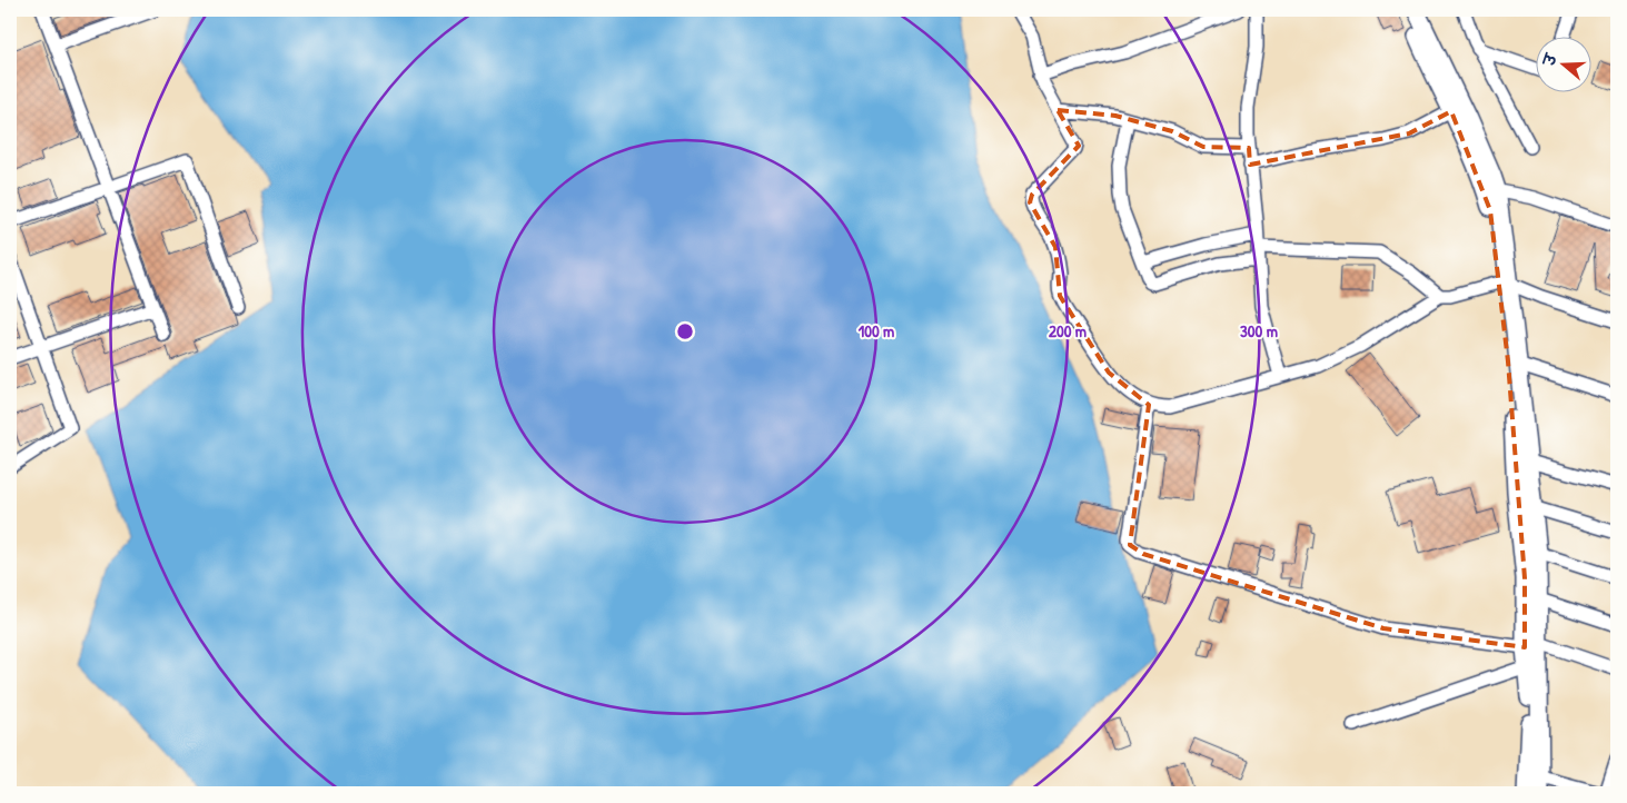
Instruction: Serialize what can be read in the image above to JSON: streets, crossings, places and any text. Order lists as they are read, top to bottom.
{
  "north": "left",
  "rings": ["100 m", "200 m", "300 m"]
}
